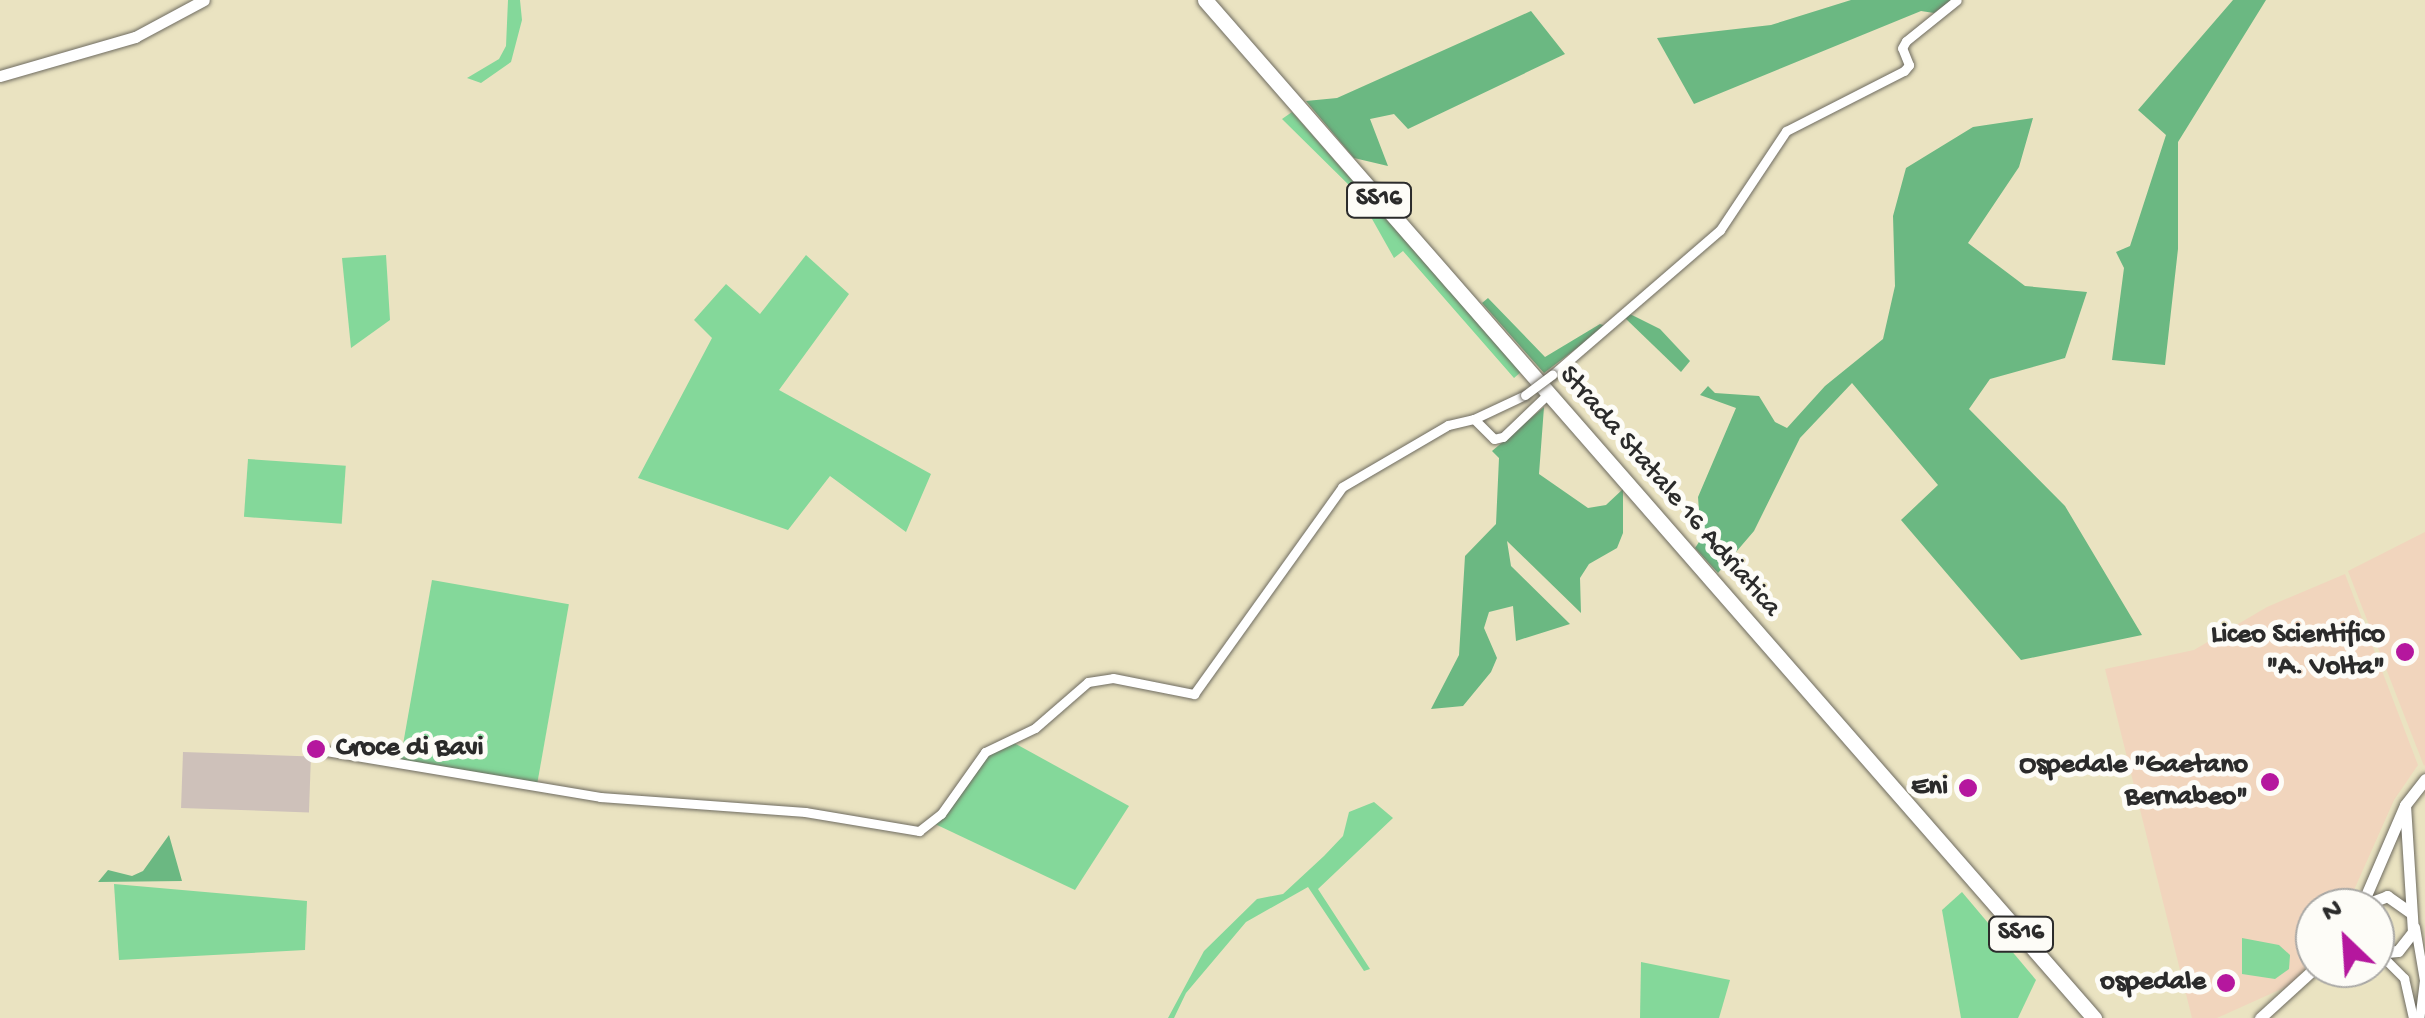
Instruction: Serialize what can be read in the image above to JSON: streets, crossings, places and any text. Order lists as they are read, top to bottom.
{
  "streets": {
    "main road": ["SS16", "Strada Statale 16 Adriatica"]
  },
  "places": [
    "Liceo Scientifico \"A. Volta\"",
    "Croce di Bavi",
    "Ospedale \"Gaetano Bernabeo\"",
    "Eni",
    "ospedale"
  ],
  "north": "top left"
}
